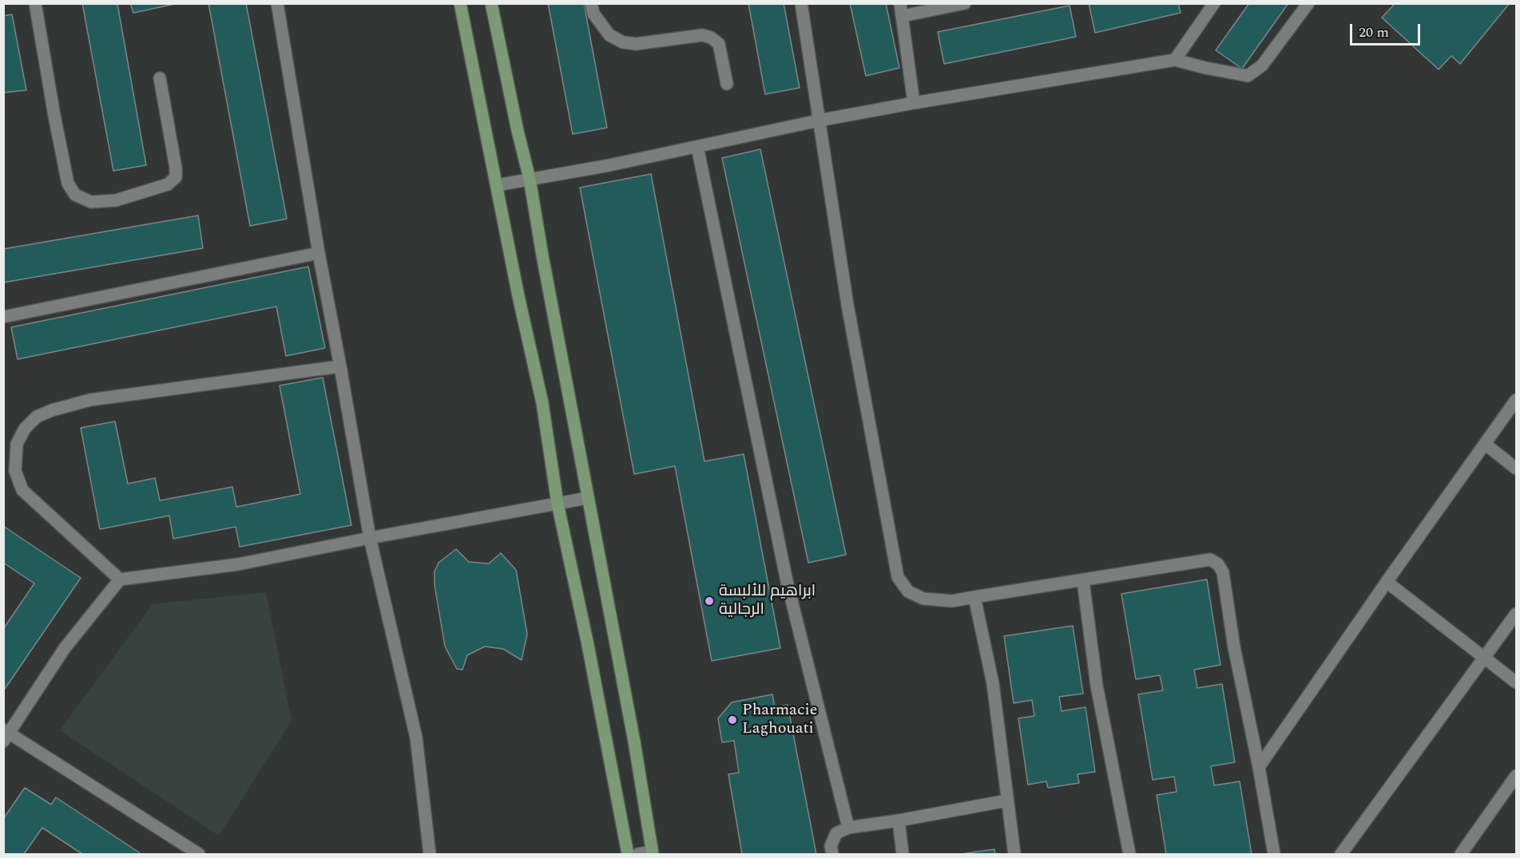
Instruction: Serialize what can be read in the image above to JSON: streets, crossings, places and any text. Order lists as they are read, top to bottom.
{
  "places": ["ابراهيم للألبسة الرجالية", "Pharmacie Laghouati"],
  "scale_bar": "20 m"
}
